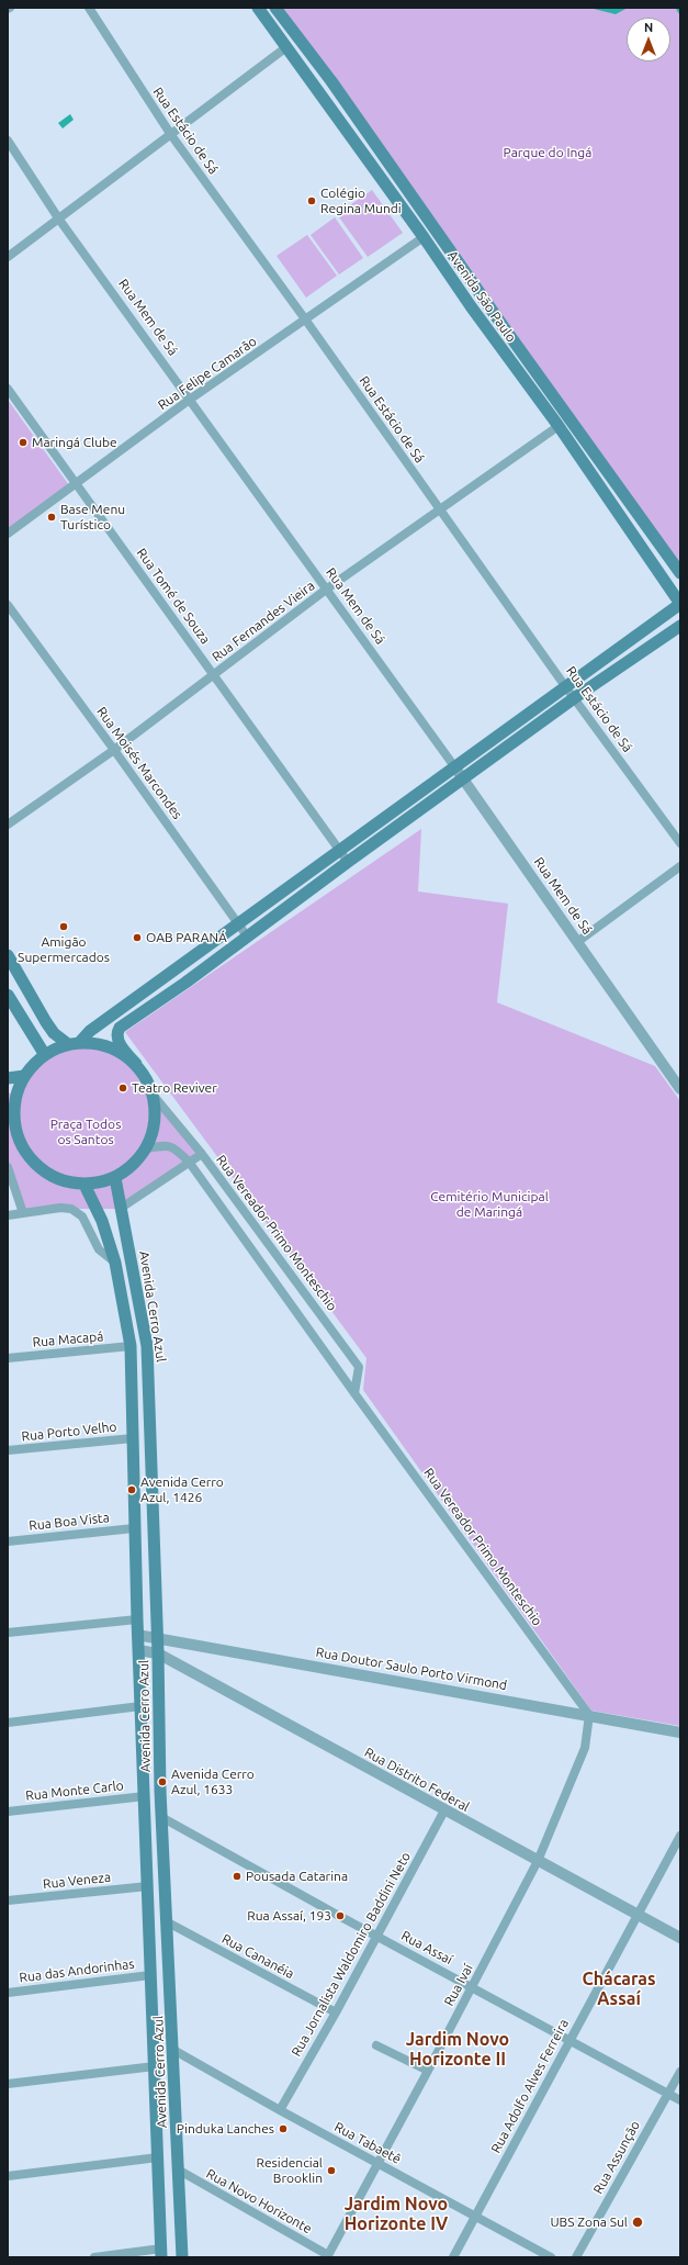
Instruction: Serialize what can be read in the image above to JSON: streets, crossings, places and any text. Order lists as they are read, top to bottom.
{
  "streets": {
    "main road": ["Avenida São Paulo", "Avenida Cerro Azul"],
    "street": [
      "Rua Estácio de Sá",
      "Rua Mem de Sá",
      "Rua Felipe Camarão",
      "Rua Tomé de Souza",
      "Rua Fernandes Vieira",
      "Rua Moisés Marcondes",
      "Rua Vereador Primo Monteschio",
      "Rua Macapá",
      "Rua Porto Velho",
      "Rua Boa Vista",
      "Rua Doutor Saulo Porto Virmond",
      "Rua Distrito Federal",
      "Rua Monte Carlo",
      "Rua Veneza",
      "Rua Assaí",
      "Rua Jornalista Waldomiro Baddini Neto",
      "Rua Cananéia",
      "Rua das Andorinhas",
      "Rua Ivaí",
      "Rua Adolfo Alves Ferreira",
      "Rua Tabaetê",
      "Rua Assunção",
      "Rua Novo Horizonte"
    ]
  },
  "crossings": [
    ["Rua Estácio de Sá", "Rua Felipe Camarão"],
    ["Rua Estácio de Sá", "Rua Fernandes Vieira"],
    ["Avenida São Paulo", "Rua Felipe Camarão"],
    ["Avenida São Paulo", "Rua Fernandes Vieira"],
    ["Rua Mem de Sá", "Rua Felipe Camarão"],
    ["Rua Mem de Sá", "Rua Fernandes Vieira"],
    ["Rua Felipe Camarão", "Rua Tomé de Souza"],
    ["Rua Tomé de Souza", "Rua Fernandes Vieira"],
    ["Rua Fernandes Vieira", "Rua Moisés Marcondes"],
    ["Rua Vereador Primo Monteschio", "Avenida Cerro Azul"],
    ["Rua Vereador Primo Monteschio", "Rua Doutor Saulo Porto Virmond"],
    ["Rua Vereador Primo Monteschio", "Rua Ivaí"],
    ["Avenida Cerro Azul", "Rua Macapá"],
    ["Avenida Cerro Azul", "Rua Porto Velho"],
    ["Avenida Cerro Azul", "Rua Boa Vista"],
    ["Avenida Cerro Azul", "Rua Doutor Saulo Porto Virmond"],
    ["Avenida Cerro Azul", "Rua Distrito Federal"],
    ["Avenida Cerro Azul", "Rua Monte Carlo"],
    ["Avenida Cerro Azul", "Rua Veneza"],
    ["Avenida Cerro Azul", "Rua Assaí"],
    ["Avenida Cerro Azul", "Rua Cananéia"],
    ["Avenida Cerro Azul", "Rua das Andorinhas"],
    ["Avenida Cerro Azul", "Rua Tabaetê"],
    ["Avenida Cerro Azul", "Rua Novo Horizonte"],
    ["Rua Doutor Saulo Porto Virmond", "Rua Ivaí"],
    ["Rua Distrito Federal", "Rua Jornalista Waldomiro Baddini Neto"],
    ["Rua Distrito Federal", "Rua Ivaí"],
    ["Rua Distrito Federal", "Rua Adolfo Alves Ferreira"],
    ["Rua Assaí", "Rua Jornalista Waldomiro Baddini Neto"],
    ["Rua Assaí", "Rua Ivaí"],
    ["Rua Assaí", "Rua Adolfo Alves Ferreira"],
    ["Rua Assaí", "Rua Assunção"],
    ["Rua Jornalista Waldomiro Baddini Neto", "Rua Cananéia"],
    ["Rua Jornalista Waldomiro Baddini Neto", "Rua Tabaetê"],
    ["Rua Ivaí", "Rua Tabaetê"],
    ["Rua Ivaí", "Rua Novo Horizonte"],
    ["Rua Adolfo Alves Ferreira", "Rua Tabaetê"]
  ],
  "districts": ["Chácaras Assaí", "Jardim Novo Horizonte II", "Jardim Novo Horizonte IV"],
  "parks": ["Parque do Ingá", "Praça Todos os Santos", "Cemitério Municipal de Maringá"],
  "places": [
    "Colégio Regina Mundi",
    "Maringá Clube",
    "Base Menu Turístico",
    "Amigão Supermercados",
    "OAB PARANÁ",
    "Teatro Reviver",
    "Avenida Cerro Azul, 1426",
    "Avenida Cerro Azul, 1633",
    "Pousada Catarina",
    "Rua Assaí, 193",
    "Pinduka Lanches",
    "Residencial Brooklin",
    "UBS Zona Sul"
  ],
  "north": "top"
}
